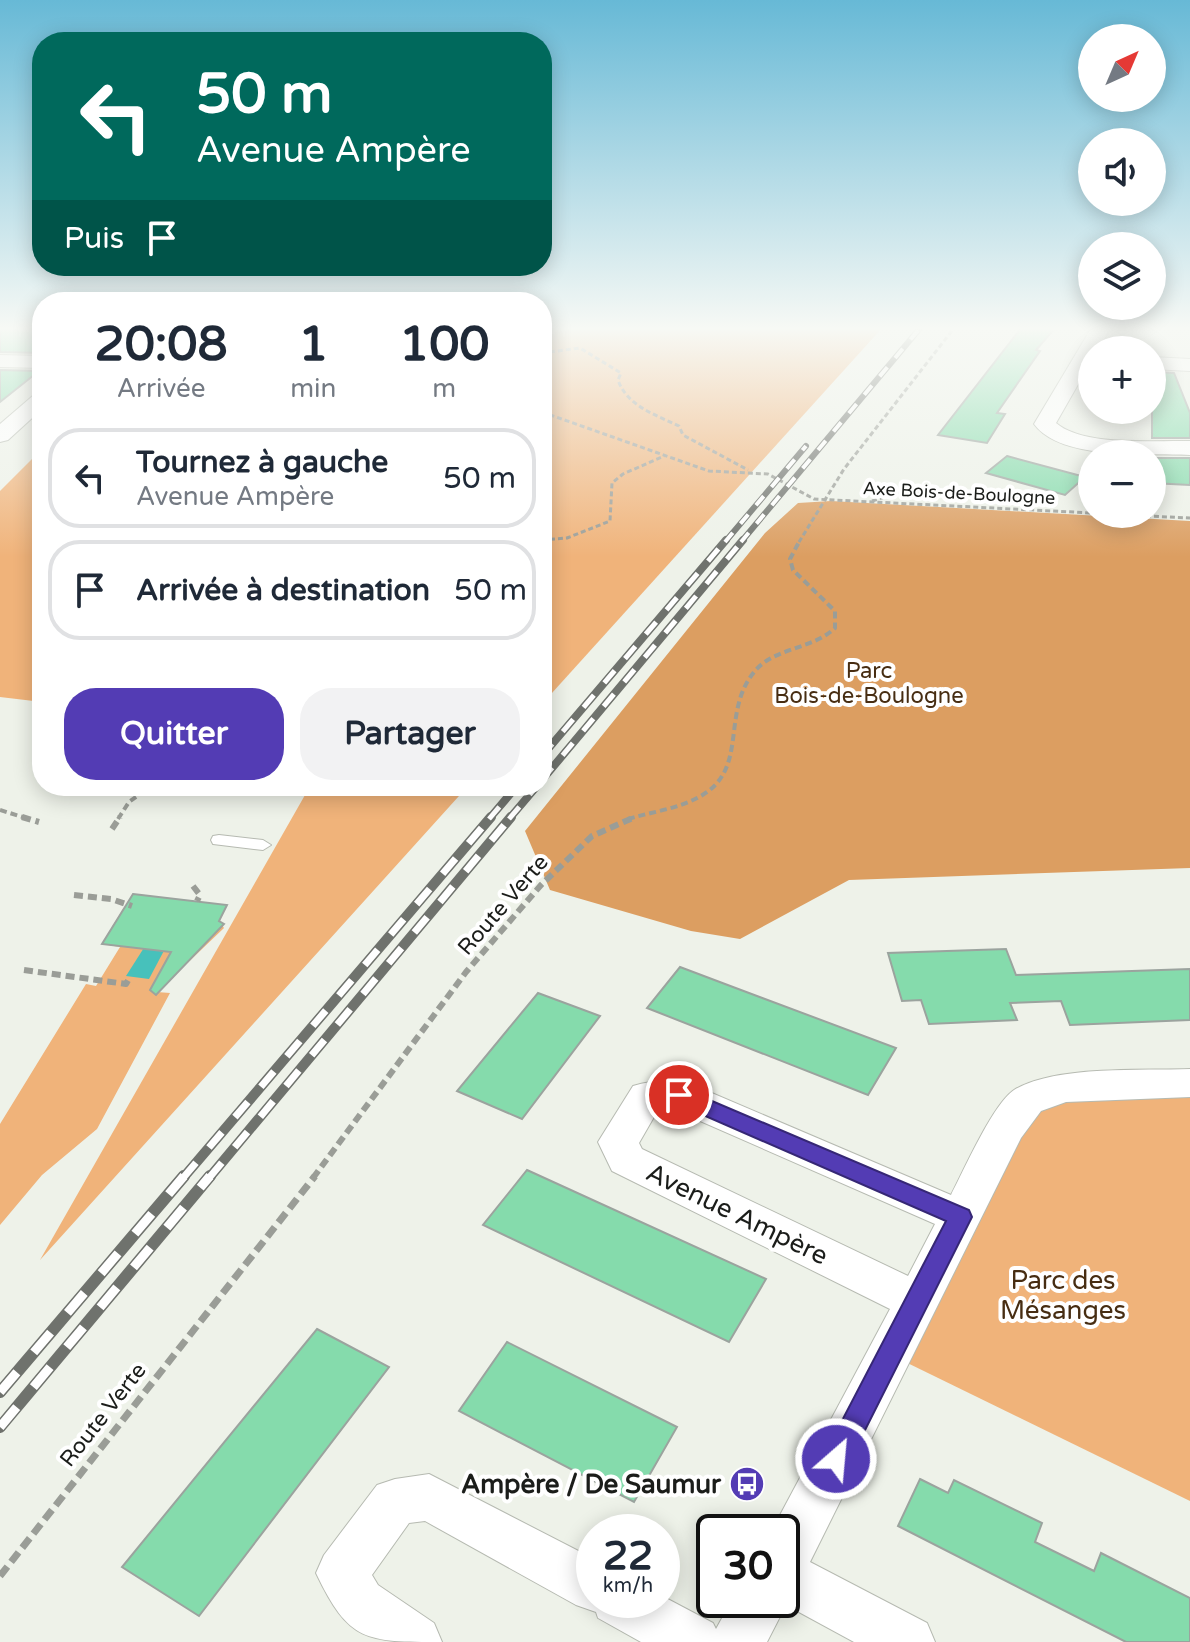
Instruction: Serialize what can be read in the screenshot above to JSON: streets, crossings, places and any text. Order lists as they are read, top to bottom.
{
  "streets": {
    "street": ["Avenue Ampère"],
    "path": ["Axe Bois-de-Boulogne", "Route Verte"]
  },
  "crossings": [
    ["Axe Bois-de-Boulogne", "Route Verte"]
  ],
  "parks": ["Parc Bois-de-Boulogne", "Parc des Mésanges"],
  "places": {
    "bus stop": ["Ampère / De Saumur"]
  },
  "north": "top right",
  "page": {
    "map_buttons": ["+", "−"],
    "turn": ["50 m", "Avenue Ampère"],
    "then": "Puis",
    "eta": [
      "20:08",
      "Arrivée",
      "1",
      "min",
      "100",
      "m"
    ],
    "list": [
      {
        "name": "Tournez à gauche",
        "note": "Avenue Ampère",
        "value": "50 m"
      },
      {
        "name": "Arrivée à destination",
        "value": "50 m"
      }
    ],
    "buttons": ["Quitter", "Partager"],
    "speed": "22 km/h",
    "limit": "30"
  }
}
